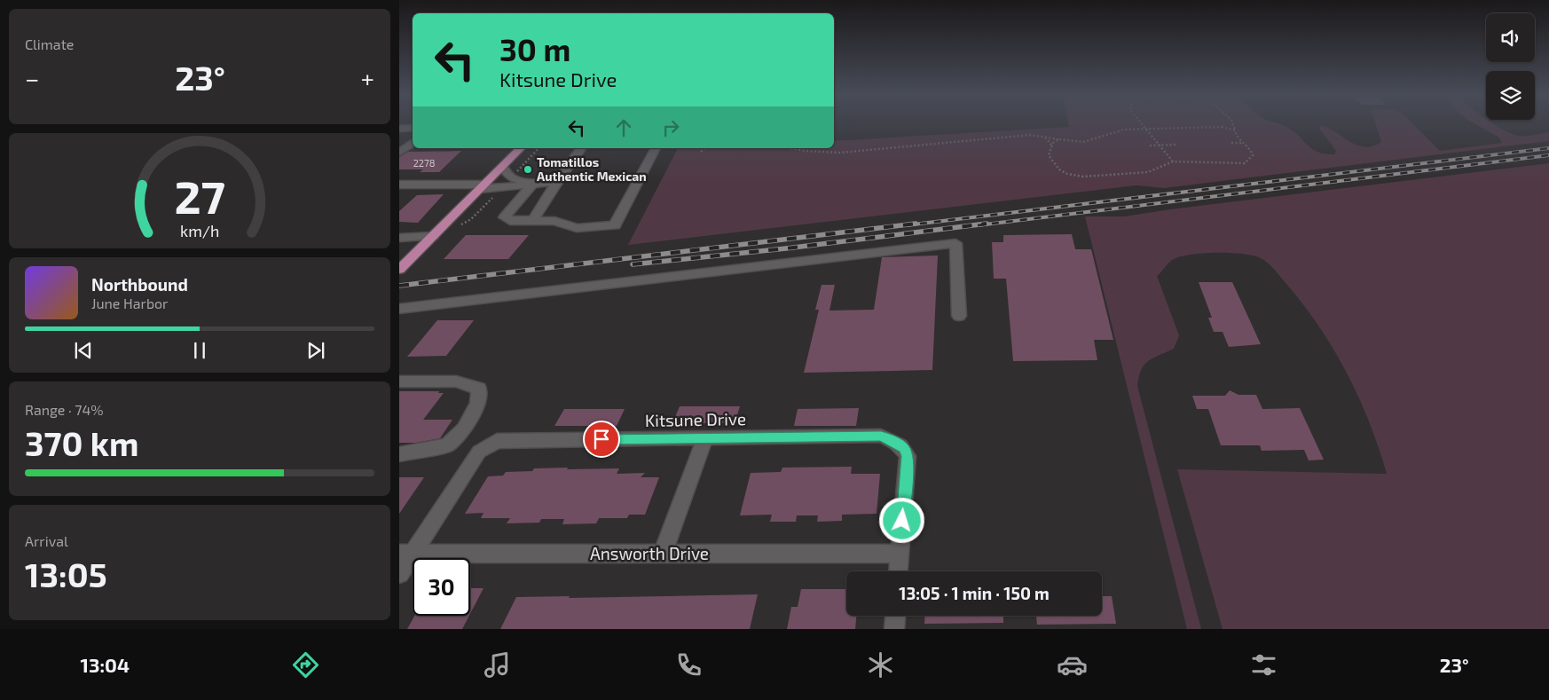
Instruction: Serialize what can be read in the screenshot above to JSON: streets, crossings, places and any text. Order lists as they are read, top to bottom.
{
  "streets": {
    "street": ["Kitsune Drive", "Answorth Drive"]
  },
  "crossings": [
    ["Kitsune Drive", "Answorth Drive"]
  ],
  "places": ["Tomatillos Authentic Mexican"],
  "house_numbers": ["2278"],
  "page": {
    "tile": [
      "Climate",
      ["Range · 74%", "370 km"],
      ["Arrival", "13:05"]
    ],
    "turn": ["30 m", "Kitsune Drive"],
    "heat": ["−", "23°", "+"],
    "song": ["Northbound", "June Harbor"],
    "limit": "30",
    "trip": "13:05 · 1 min · 150 m",
    "tabs": ["13:04", "23°"],
    "gauge": ["27", "km/h"]
  }
}
